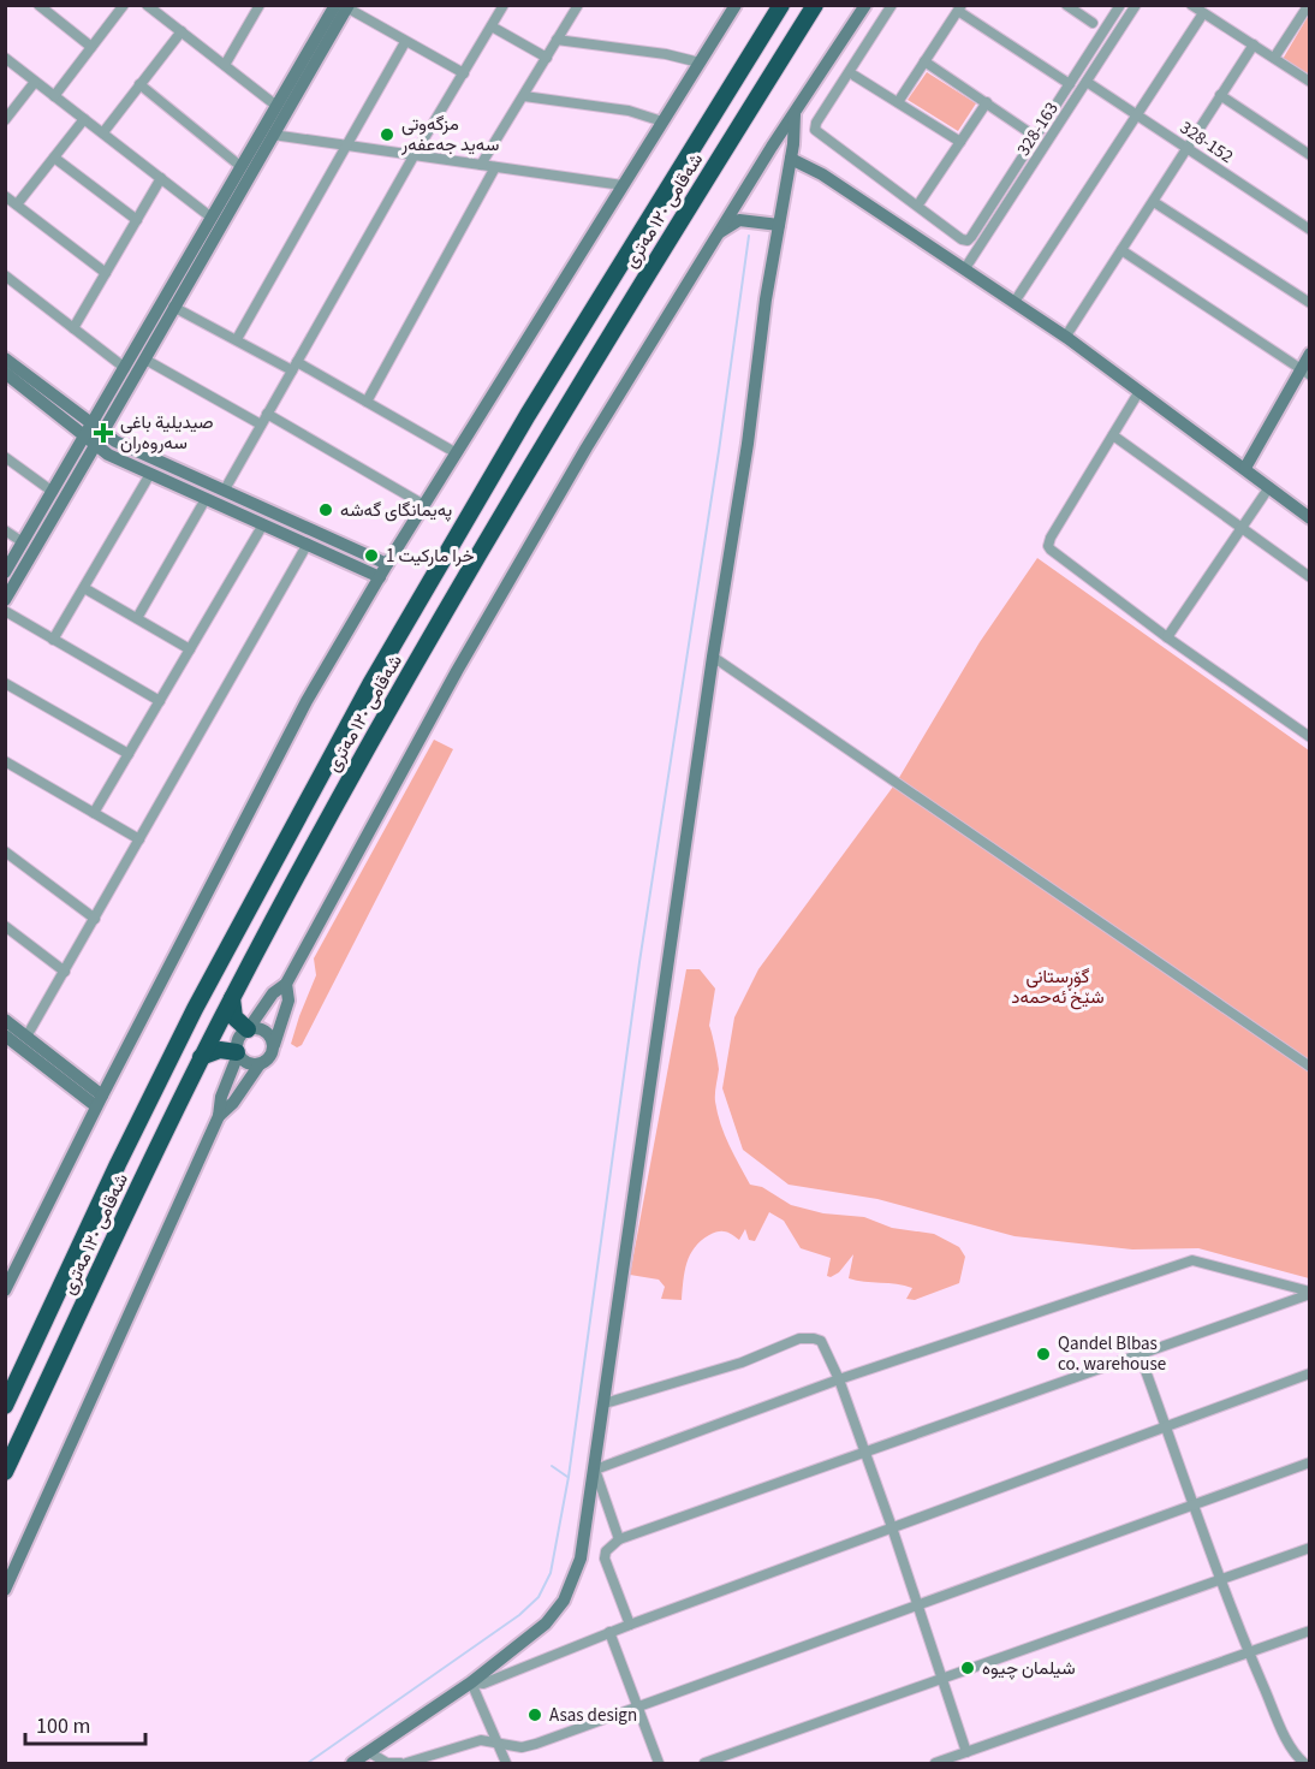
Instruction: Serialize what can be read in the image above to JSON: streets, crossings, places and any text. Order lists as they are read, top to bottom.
{
  "streets": {
    "highway": ["شەقامی ١٢٠ مەتری"],
    "street": ["328-163", "328-152"]
  },
  "crossings": [
    ["328-163", "328-152"]
  ],
  "parks": ["گۆڕستانی شێخ ئەحمەد"],
  "places": {
    "other": [
      "مزگەوتی سەید جەعفەر",
      "پەیمانگای گەشە",
      "خرا ماركيت 1",
      "Qandel Blbas co. warehouse",
      "شيلمان چیوه",
      "Asas design"
    ],
    "health": ["صيديلیة باغی سەروەران"]
  },
  "scale_bar": "100 m"
}
